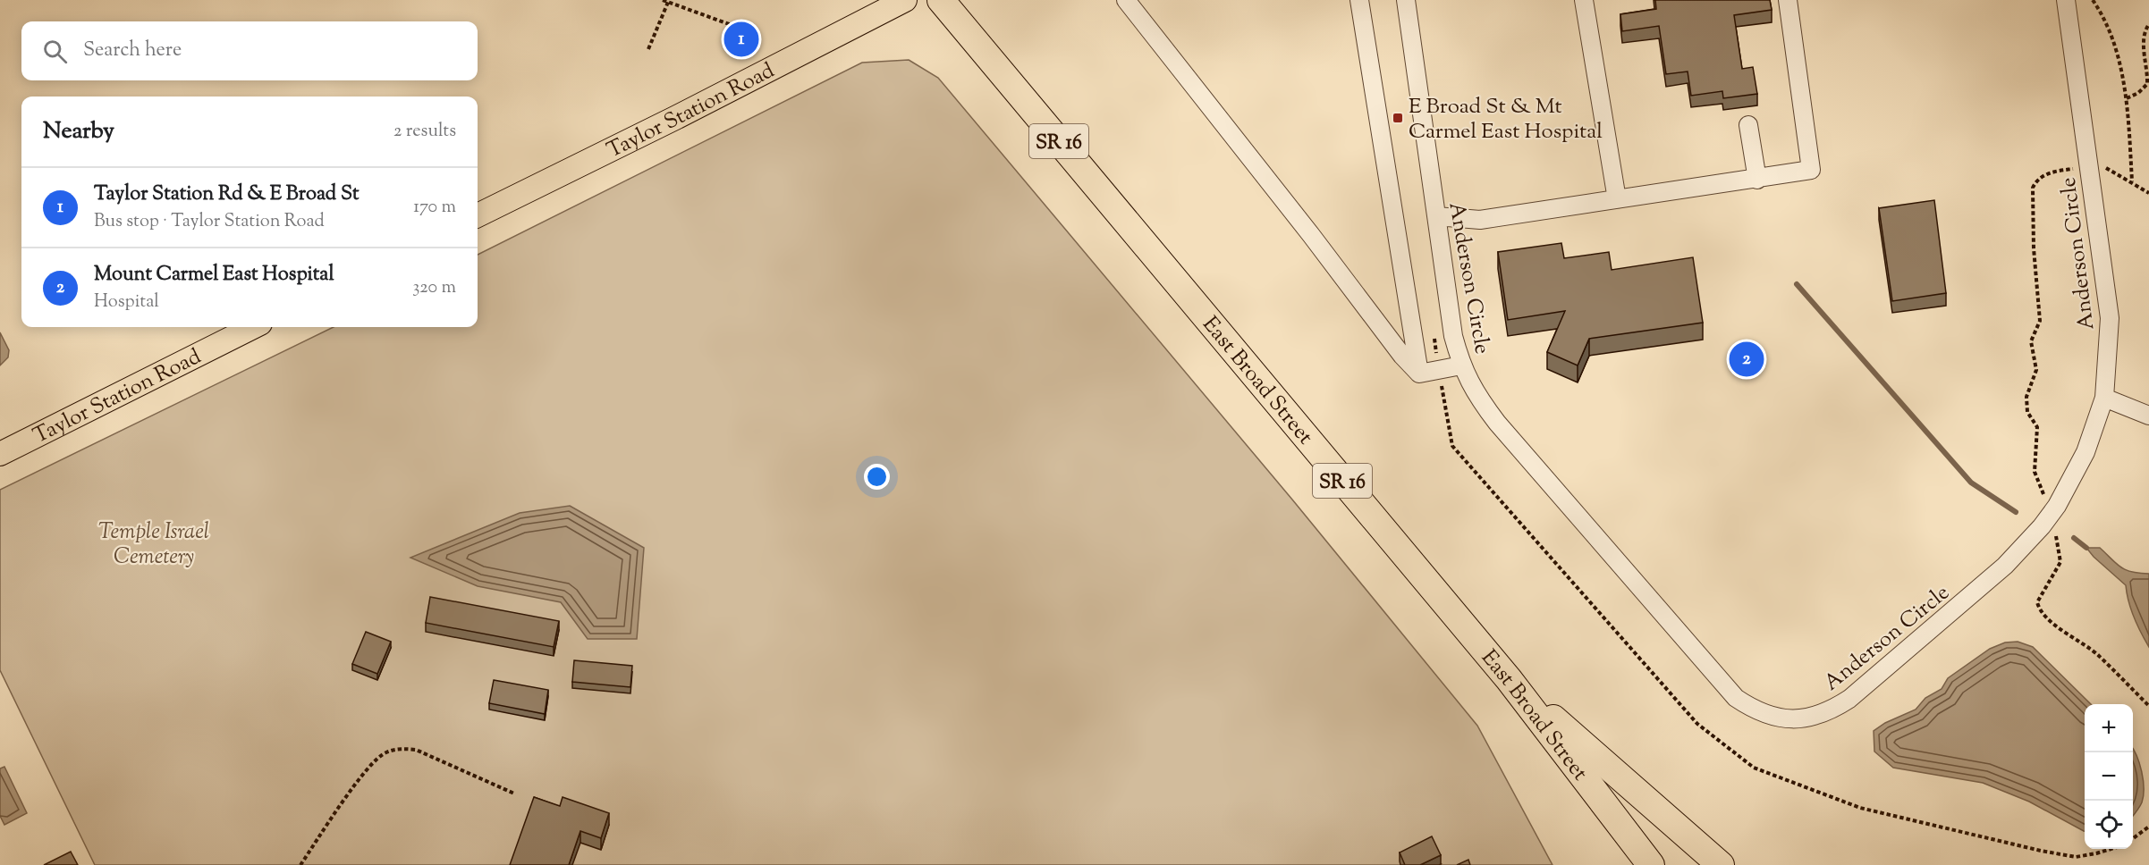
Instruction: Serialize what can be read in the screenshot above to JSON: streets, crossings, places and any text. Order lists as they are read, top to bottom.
{
  "streets": {
    "highway": ["SR 16", "East Broad Street"],
    "main road": ["Taylor Station Road"],
    "street": ["Anderson Circle"]
  },
  "parks": ["Temple Israel Cemetery"],
  "places": {
    "transit": ["E Broad St & Mt Carmel East Hospital"]
  },
  "page": {
    "pins": ["1", "2"],
    "search": "Search here",
    "heading": ["Nearby", "2 results"],
    "list": [
      {
        "mark": "1",
        "name": "Taylor Station Rd & E Broad St",
        "note": "Bus stop · Taylor Station Road",
        "value": "170 m"
      },
      {
        "mark": "2",
        "name": "Mount Carmel East Hospital",
        "note": "Hospital",
        "value": "320 m"
      }
    ],
    "map_buttons": ["+", "−"]
  }
}
